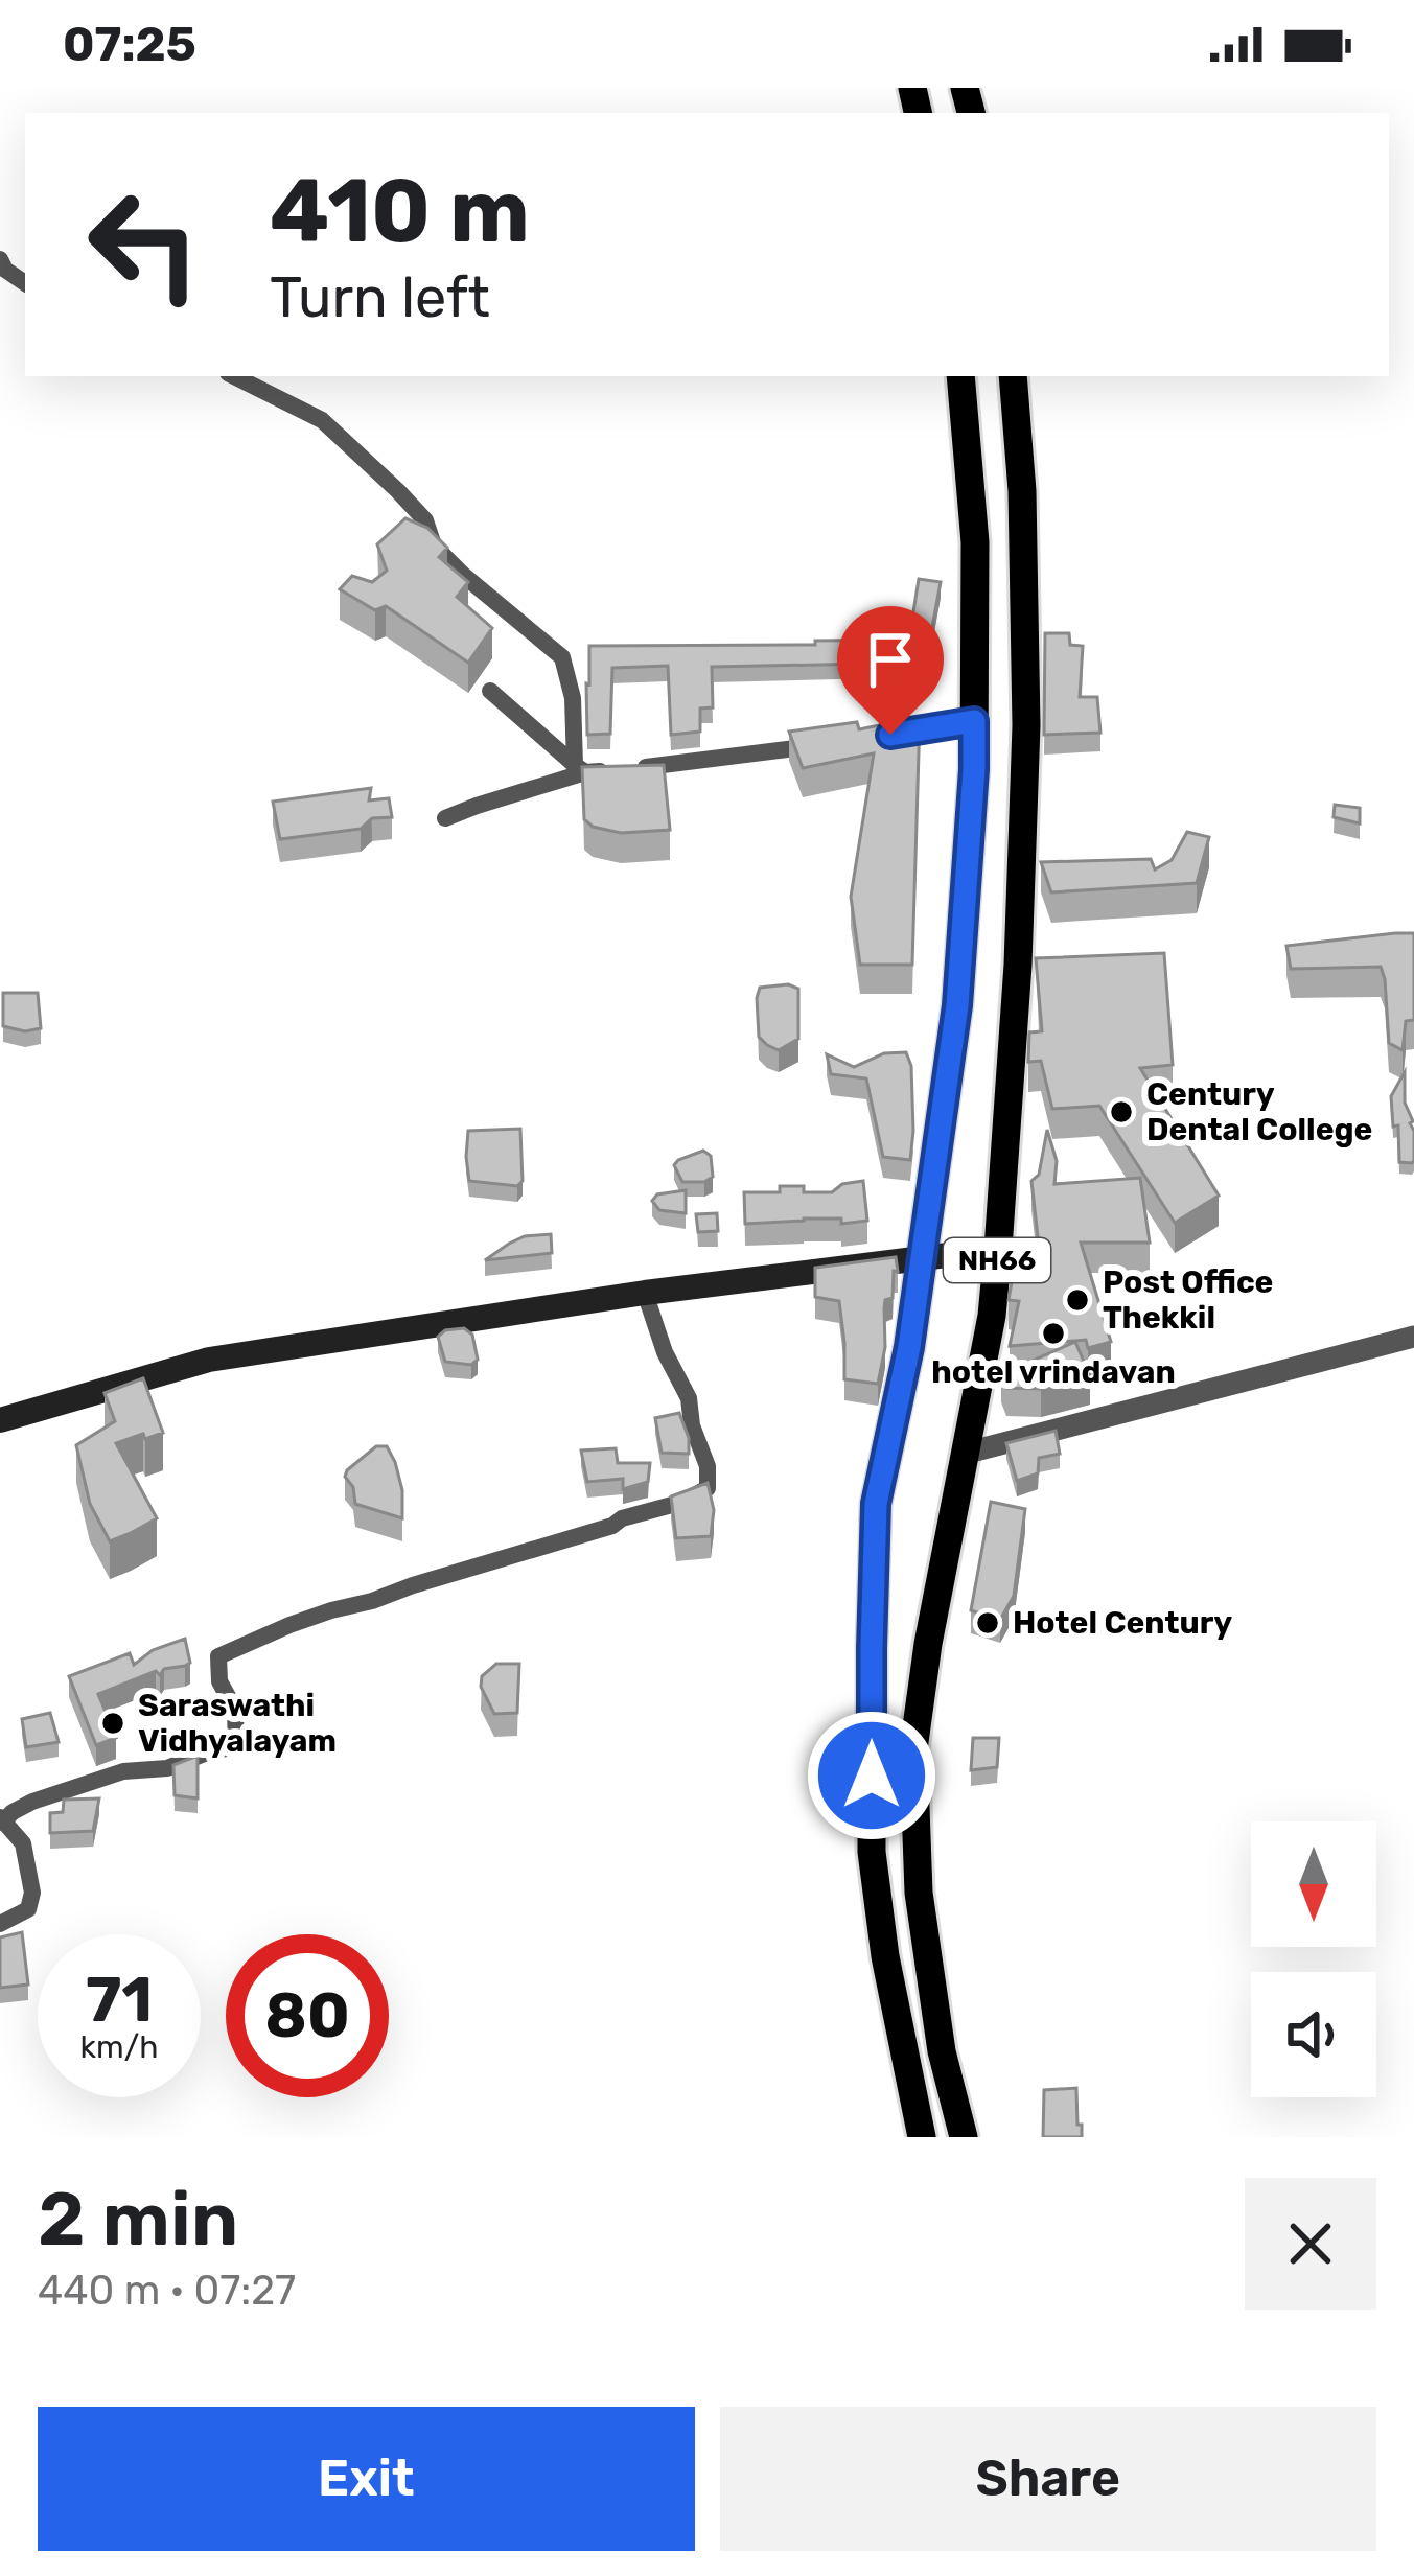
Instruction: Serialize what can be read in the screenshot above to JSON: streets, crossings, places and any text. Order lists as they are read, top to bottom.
{
  "streets": {
    "highway": ["NH66"]
  },
  "places": [
    "Century Dental College",
    "Post Office Thekkil",
    "hotel vrindavan",
    "Hotel Century",
    "Saraswathi Vidhyalayam"
  ],
  "north": "bottom",
  "page": {
    "status": "07:25",
    "turn": ["410 m", "Turn left"],
    "speed": "71 km/h",
    "limit": "80",
    "heading": ["2 min", "440 m · 07:27"],
    "buttons": ["Exit", "Share"]
  }
}
